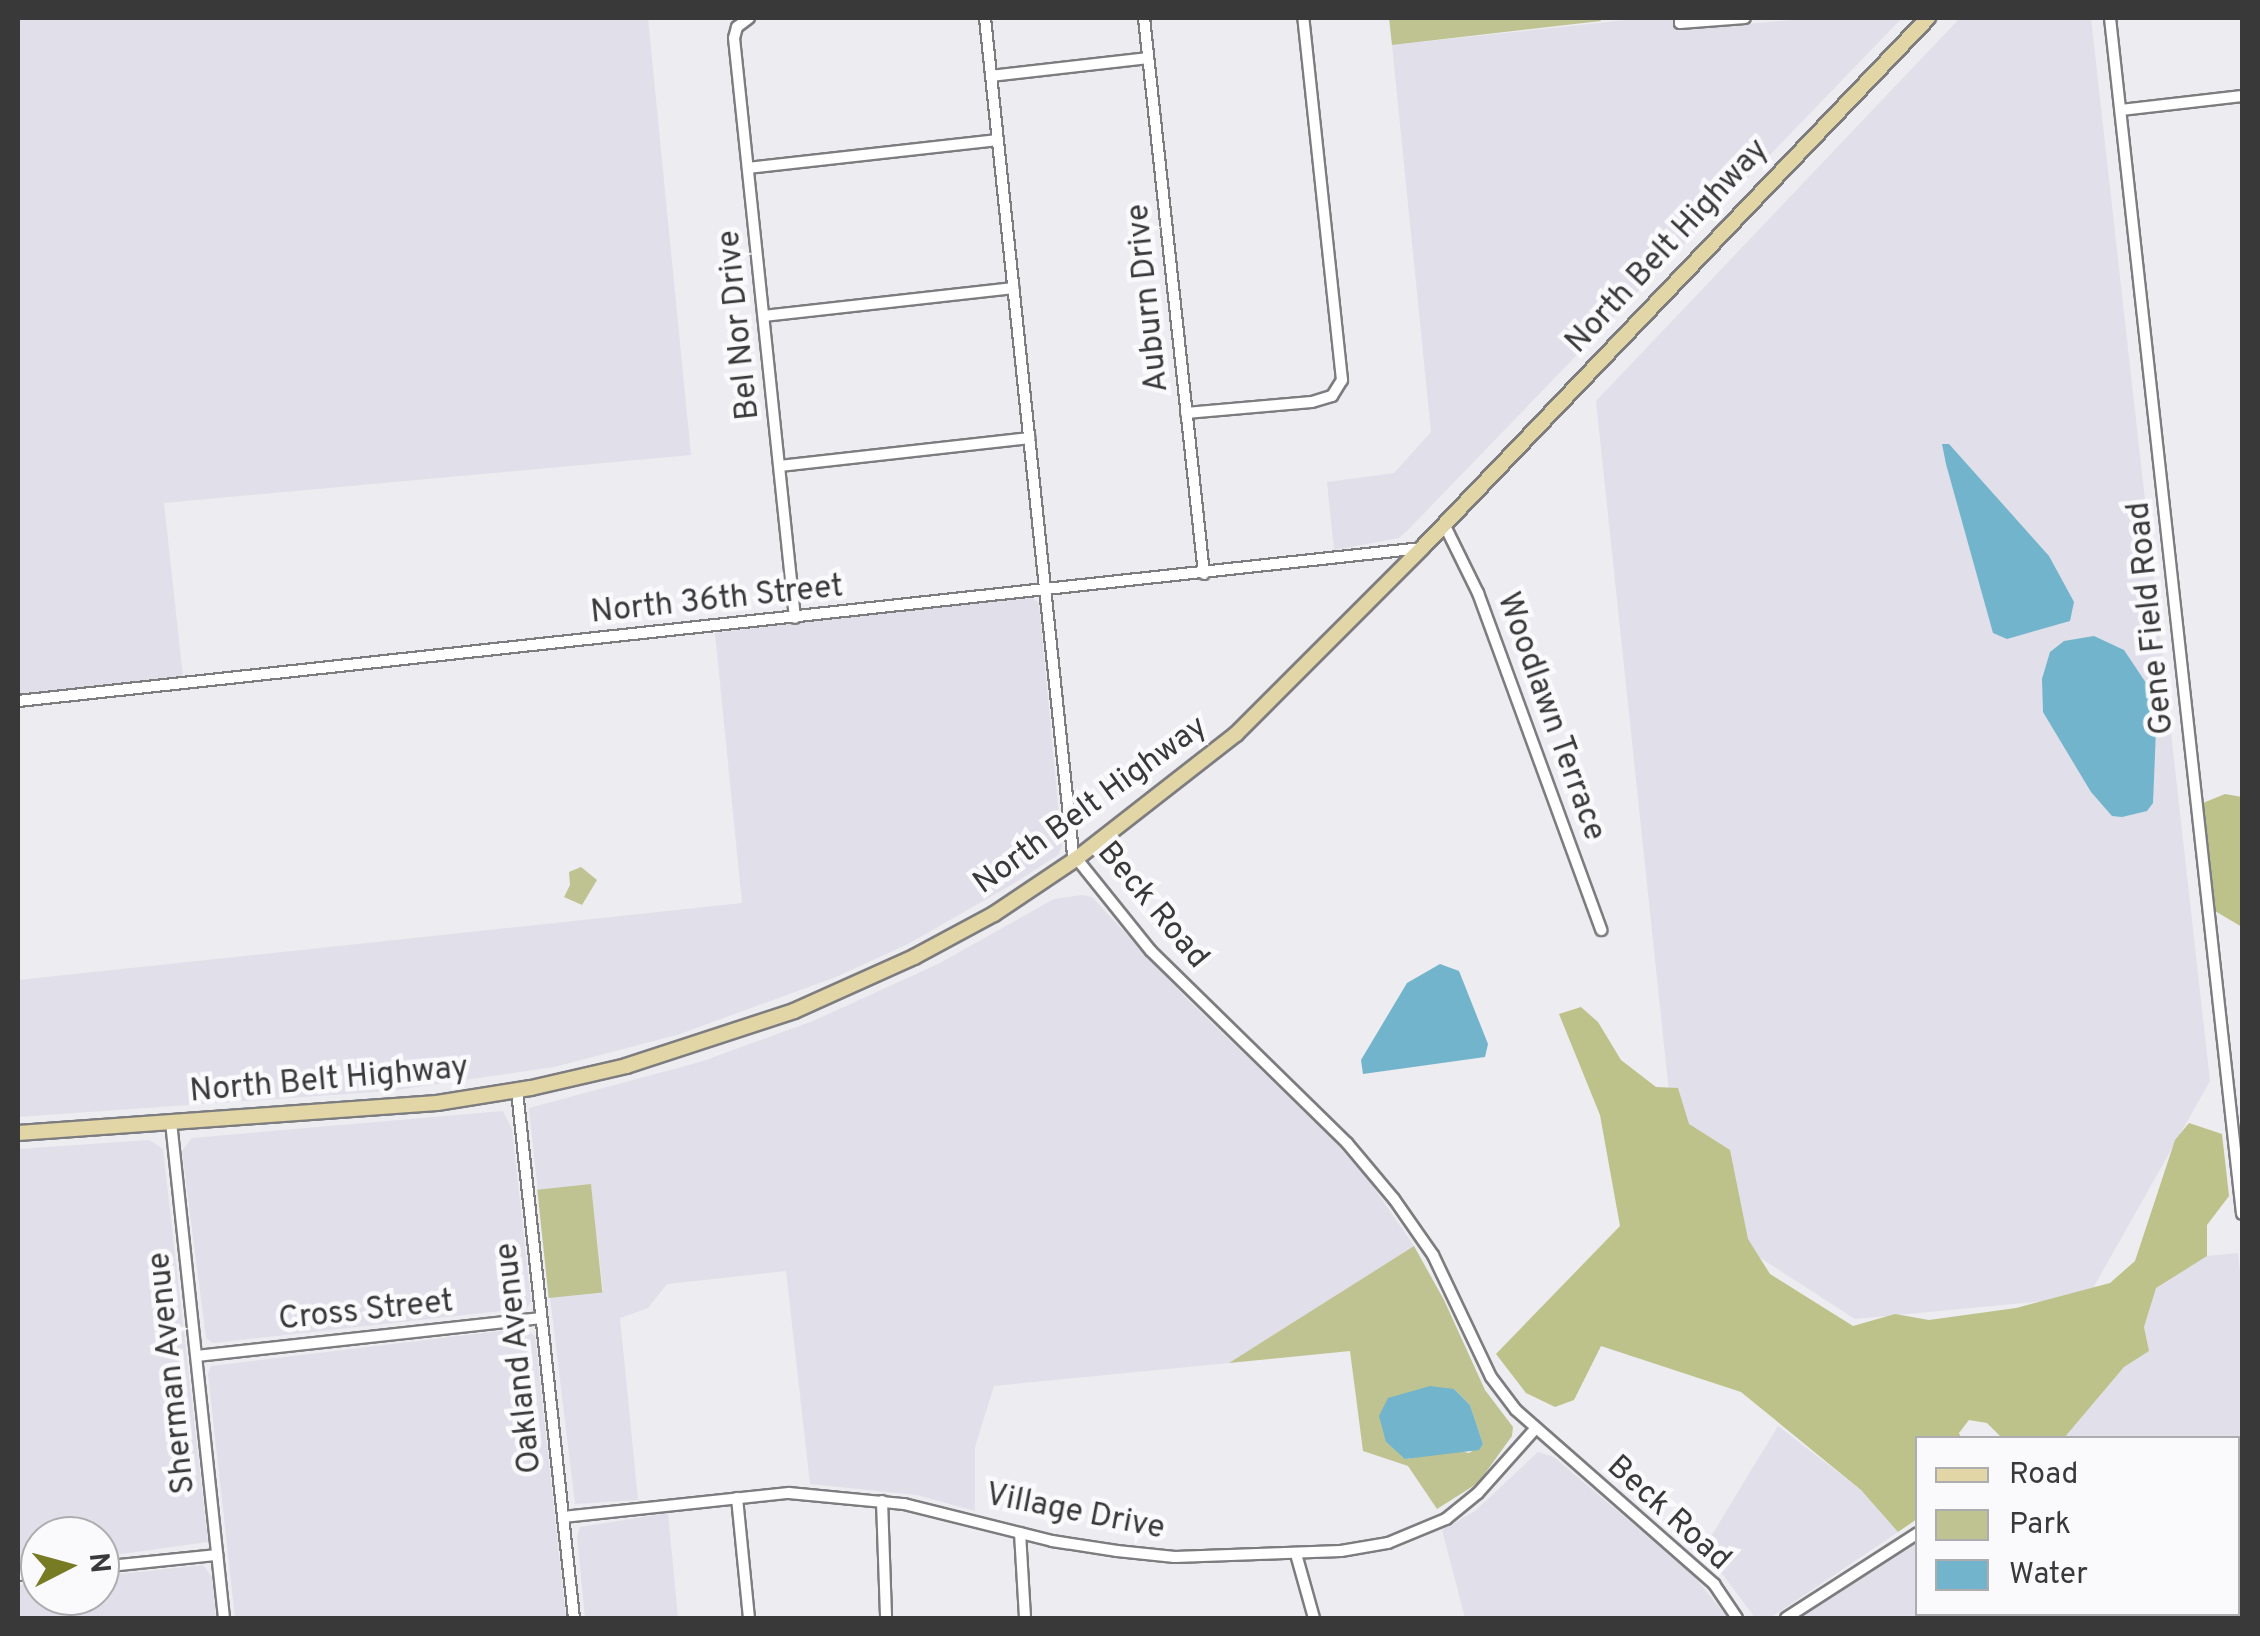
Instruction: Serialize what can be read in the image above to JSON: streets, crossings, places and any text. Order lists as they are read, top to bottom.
{
  "streets": {
    "main road": ["North Belt Highway"],
    "street": [
      "Auburn Drive",
      "Bel Nor Drive",
      "North 36th Street",
      "Gene Field Road",
      "Woodlawn Terrace",
      "Beck Road",
      "Cross Street",
      "Oakland Avenue",
      "Sherman Avenue",
      "Village Drive"
    ]
  },
  "crossings": [
    ["North Belt Highway", "North 36th Street"],
    ["North Belt Highway", "Woodlawn Terrace"],
    ["North Belt Highway", "Beck Road"],
    ["North Belt Highway", "Oakland Avenue"],
    ["North Belt Highway", "Sherman Avenue"],
    ["Auburn Drive", "North 36th Street"],
    ["Bel Nor Drive", "North 36th Street"],
    ["North 36th Street", "Beck Road"],
    ["Beck Road", "Village Drive"],
    ["Cross Street", "Oakland Avenue"],
    ["Cross Street", "Sherman Avenue"],
    ["Oakland Avenue", "Village Drive"]
  ],
  "legend": ["Road", "Park", "Water"],
  "north": "right"
}
